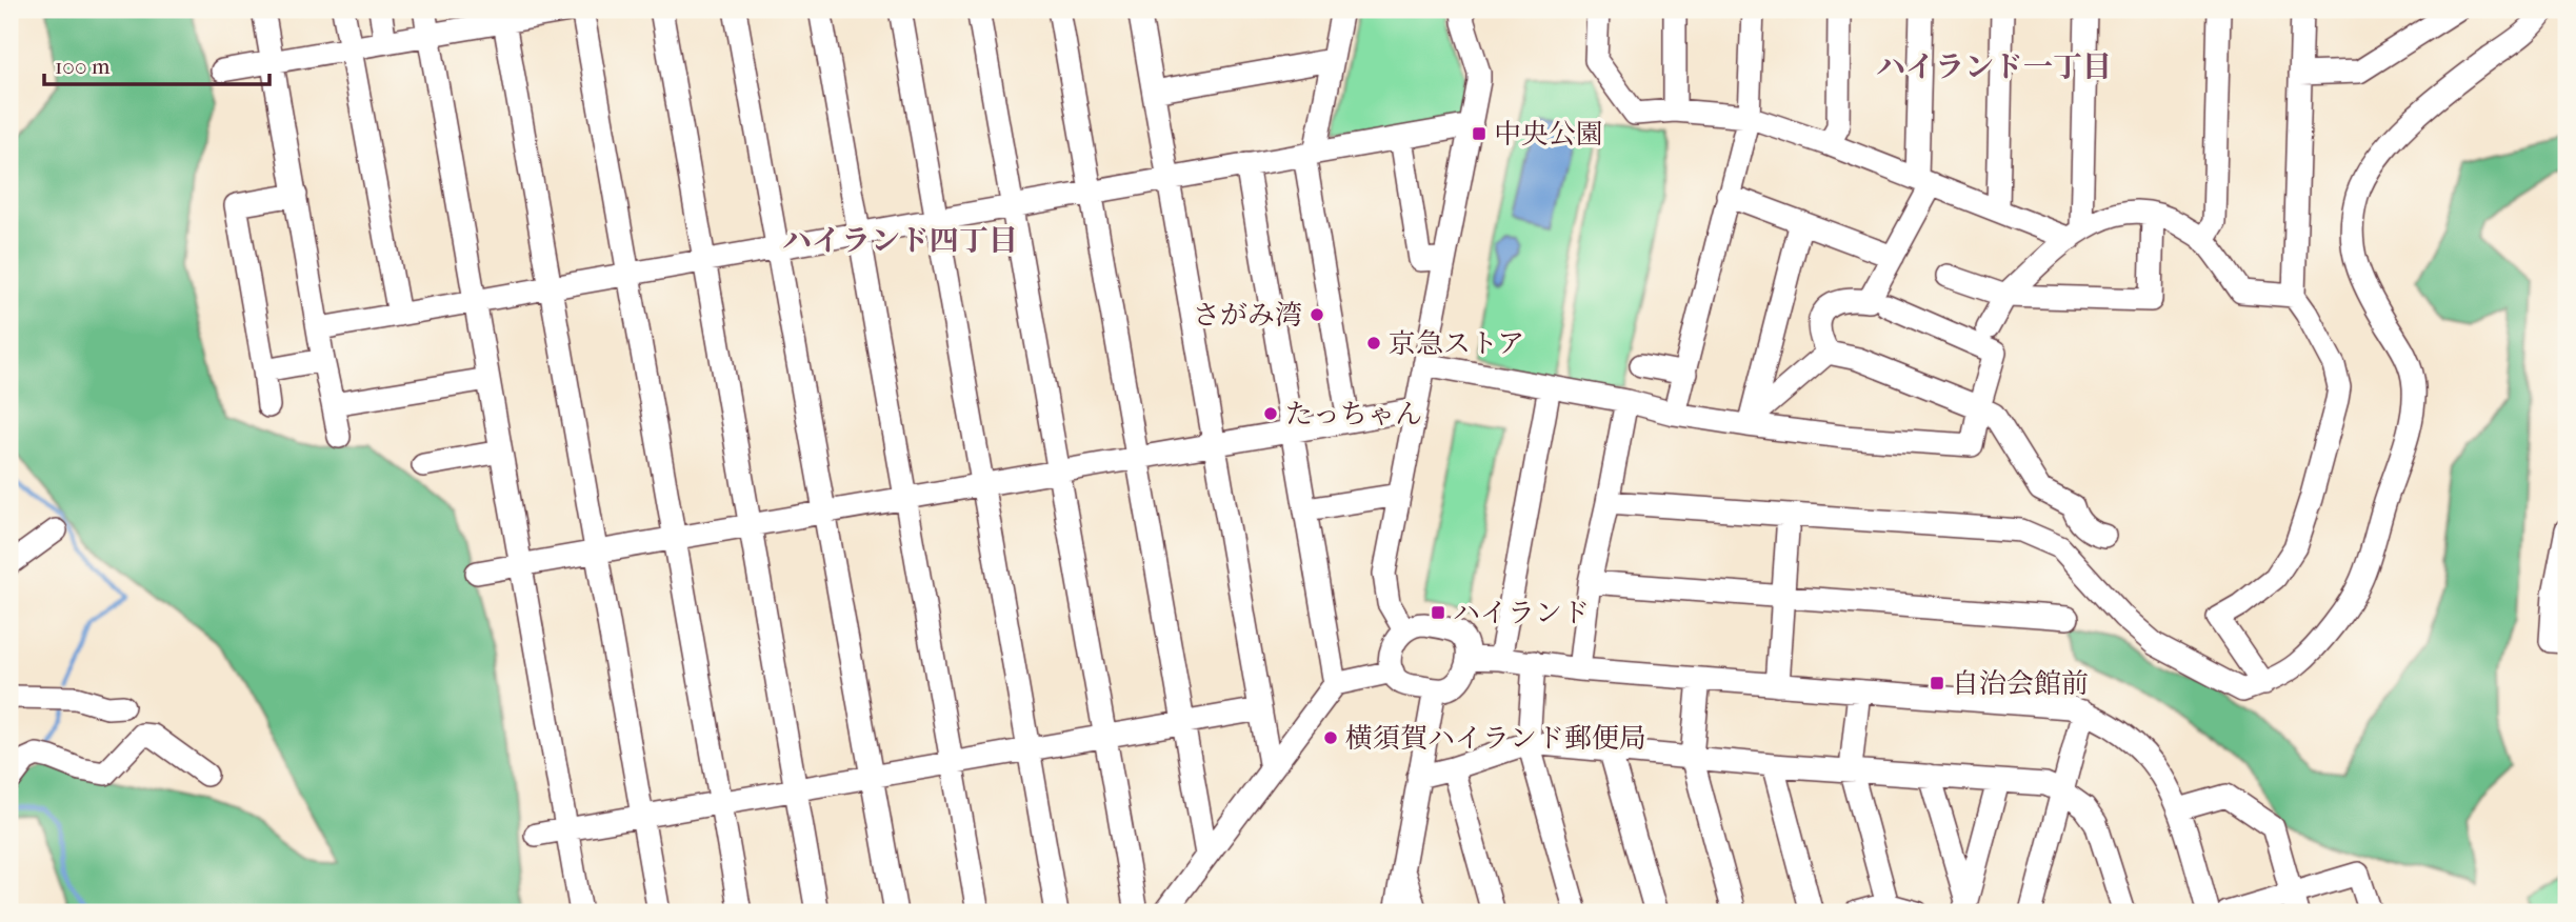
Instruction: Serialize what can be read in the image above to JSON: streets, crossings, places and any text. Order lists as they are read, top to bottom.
{
  "districts": ["ハイランド一丁目", "ハイランド四丁目"],
  "places": {
    "transit": ["中央公園", "ハイランド", "自治会館前"],
    "other": [
      "さがみ湾",
      "京急ストア",
      "たっちゃん",
      "横須賀ハイランド郵便局"
    ]
  },
  "scale_bar": "100 m"
}
